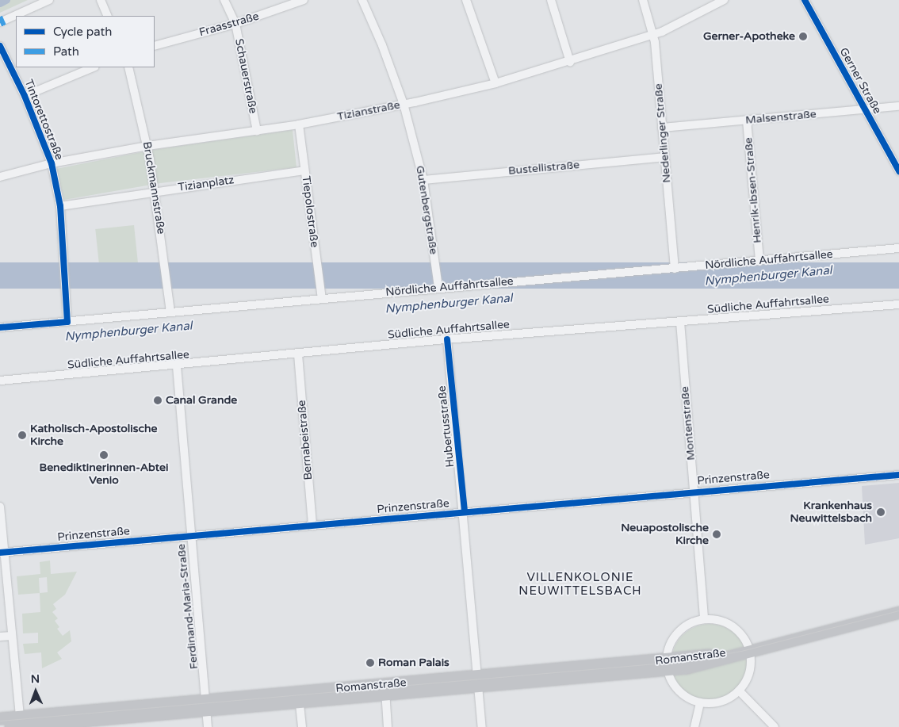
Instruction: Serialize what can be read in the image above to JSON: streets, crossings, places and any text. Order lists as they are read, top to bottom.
{
  "streets": {
    "main road": ["Romanstraße"],
    "street": [
      "Fraasstraße",
      "Schauerstraße",
      "Gerner Straße",
      "Tizianstraße",
      "Malsenstraße",
      "Tintorettostraße",
      "Nederlinger Straße",
      "Bustellistraße",
      "Tizianplatz",
      "Bruckmannstraße",
      "Henrik-Ibsen-Straße",
      "Gutenbergstraße",
      "Tiepolostraße",
      "Nördliche Auffahrtsallee",
      "Südliche Auffahrtsallee",
      "Montenstraße",
      "Hubertusstraße",
      "Bernabeistraße",
      "Prinzenstraße",
      "Ferdinand-Maria-Straße"
    ]
  },
  "crossings": [
    ["Fraasstraße", "Schauerstraße"],
    ["Schauerstraße", "Tizianstraße"],
    ["Gerner Straße", "Malsenstraße"],
    ["Tizianstraße", "Tintorettostraße"],
    ["Tizianstraße", "Nederlinger Straße"],
    ["Tizianstraße", "Bruckmannstraße"],
    ["Tizianstraße", "Gutenbergstraße"],
    ["Tizianstraße", "Tiepolostraße"],
    ["Malsenstraße", "Nederlinger Straße"],
    ["Malsenstraße", "Henrik-Ibsen-Straße"],
    ["Tintorettostraße", "Tizianplatz"],
    ["Tintorettostraße", "Nördliche Auffahrtsallee"],
    ["Nederlinger Straße", "Bustellistraße"],
    ["Nederlinger Straße", "Nördliche Auffahrtsallee"],
    ["Bustellistraße", "Gutenbergstraße"],
    ["Tizianplatz", "Bruckmannstraße"],
    ["Tizianplatz", "Tiepolostraße"],
    ["Bruckmannstraße", "Nördliche Auffahrtsallee"],
    ["Henrik-Ibsen-Straße", "Nördliche Auffahrtsallee"],
    ["Gutenbergstraße", "Nördliche Auffahrtsallee"],
    ["Tiepolostraße", "Nördliche Auffahrtsallee"],
    ["Südliche Auffahrtsallee", "Montenstraße"],
    ["Südliche Auffahrtsallee", "Hubertusstraße"],
    ["Südliche Auffahrtsallee", "Bernabeistraße"],
    ["Südliche Auffahrtsallee", "Ferdinand-Maria-Straße"],
    ["Montenstraße", "Prinzenstraße"],
    ["Hubertusstraße", "Prinzenstraße"],
    ["Hubertusstraße", "Romanstraße"],
    ["Bernabeistraße", "Prinzenstraße"],
    ["Prinzenstraße", "Ferdinand-Maria-Straße"],
    ["Ferdinand-Maria-Straße", "Romanstraße"]
  ],
  "districts": ["VILLENKOLONIE NEUWITTELSBACH"],
  "water": ["Nymphenburger Kanal"],
  "places": [
    "Gerner-Apotheke",
    "Canal Grande",
    "Katholisch-Apostolische Kirche",
    "Benediktinerinnen-Abtei Venio",
    "Krankenhaus Neuwittelsbach",
    "Neuapostolische Kirche",
    "Roman Palais"
  ],
  "legend": ["Cycle path", "Path"],
  "north": "top"
}
